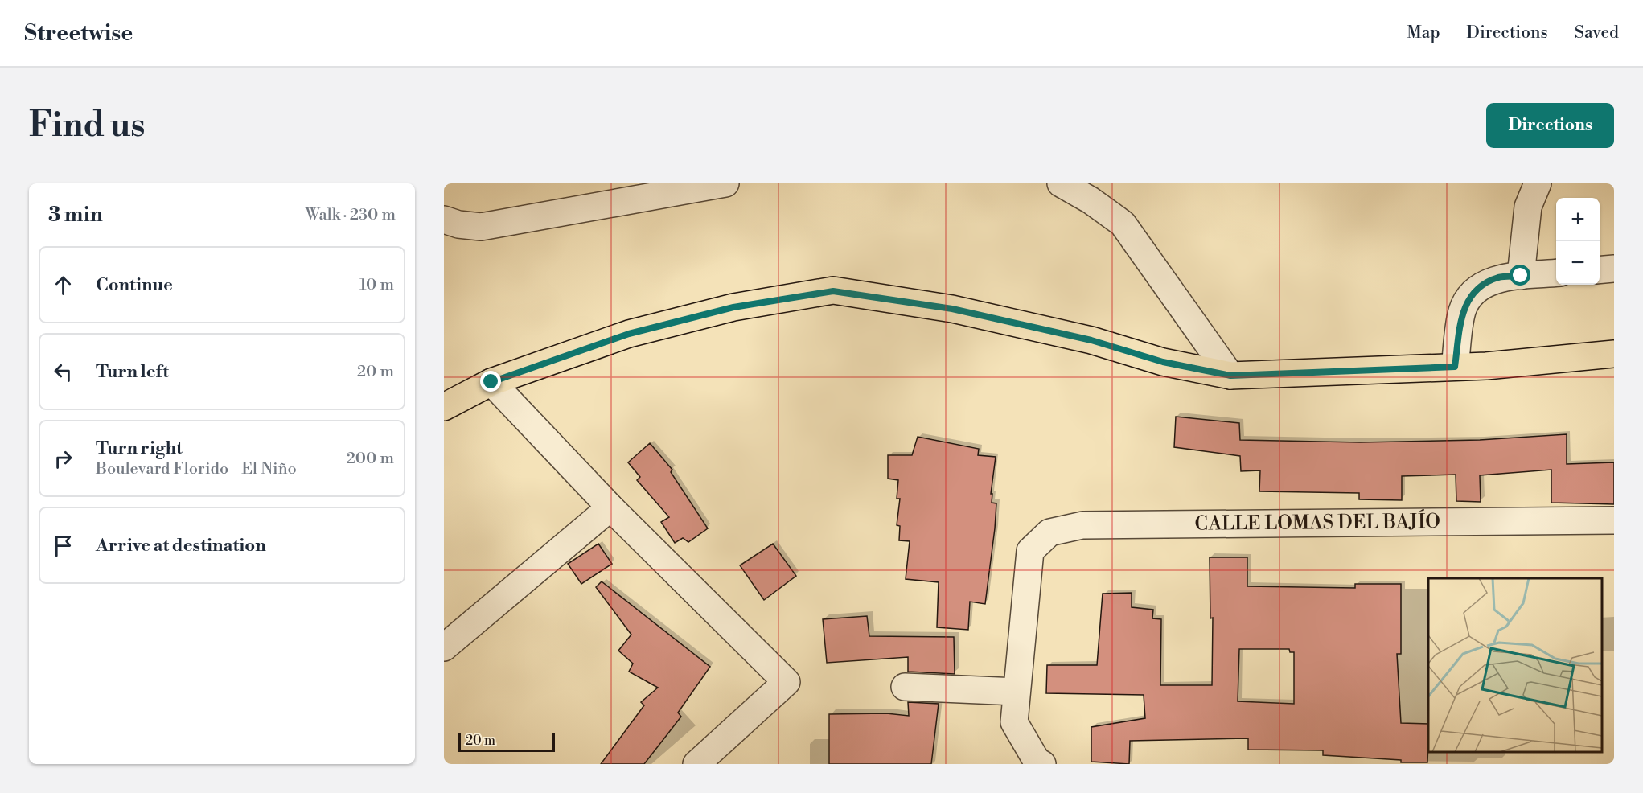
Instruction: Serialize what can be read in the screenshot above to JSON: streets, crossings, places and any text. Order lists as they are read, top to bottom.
{
  "streets": {
    "street": ["CALLE LOMAS DEL BAJÍO"]
  },
  "scale_bar": "20 m",
  "page": {
    "header": "Streetwise",
    "nav": ["Map", "Directions", "Saved"],
    "buttons": "Directions",
    "title": "Find us",
    "heading": ["3 min", "Walk · 230 m"],
    "map_buttons": ["+", "−"],
    "list": [
      ["Continue", "10 m"],
      ["Turn left", "20 m"],
      ["Turn right", "Boulevard Florido - El Niño", "200 m"],
      "Arrive at destination"
    ],
    "scale": "20 m"
  }
}
